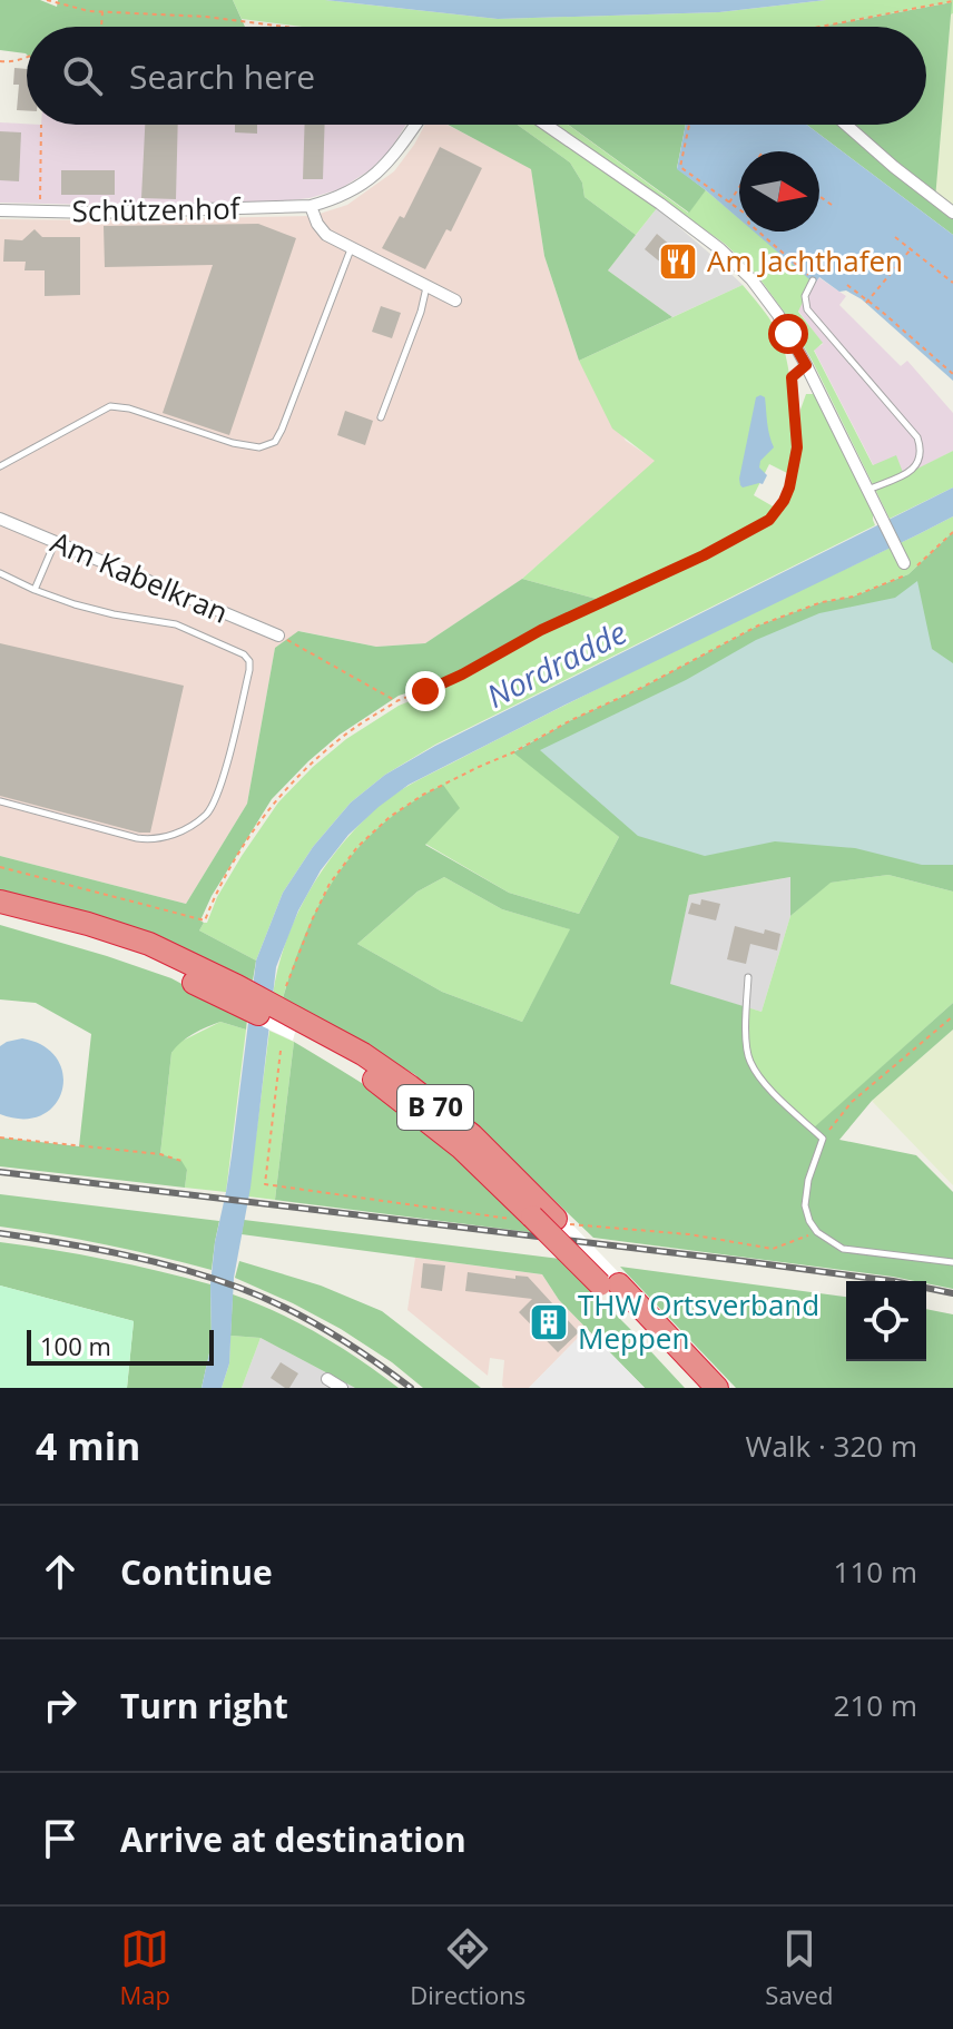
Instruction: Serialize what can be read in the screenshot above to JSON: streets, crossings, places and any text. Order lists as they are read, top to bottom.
{
  "streets": {
    "highway": ["B 70"],
    "street": ["Schützenhof", "Am Kabelkran"]
  },
  "water": ["Nordradde"],
  "places": {
    "restaurant": ["Am Jachthafen"],
    "building": ["THW Ortsverband Meppen"]
  },
  "scale_bar": "100 m",
  "north": "right",
  "page": {
    "search": "Search here",
    "scale": "100 m",
    "heading": ["4 min", "Walk · 320 m"],
    "list": [
      ["Continue", "110 m"],
      ["Turn right", "210 m"],
      "Arrive at destination"
    ],
    "nav": ["Map", "Directions", "Saved"]
  }
}
